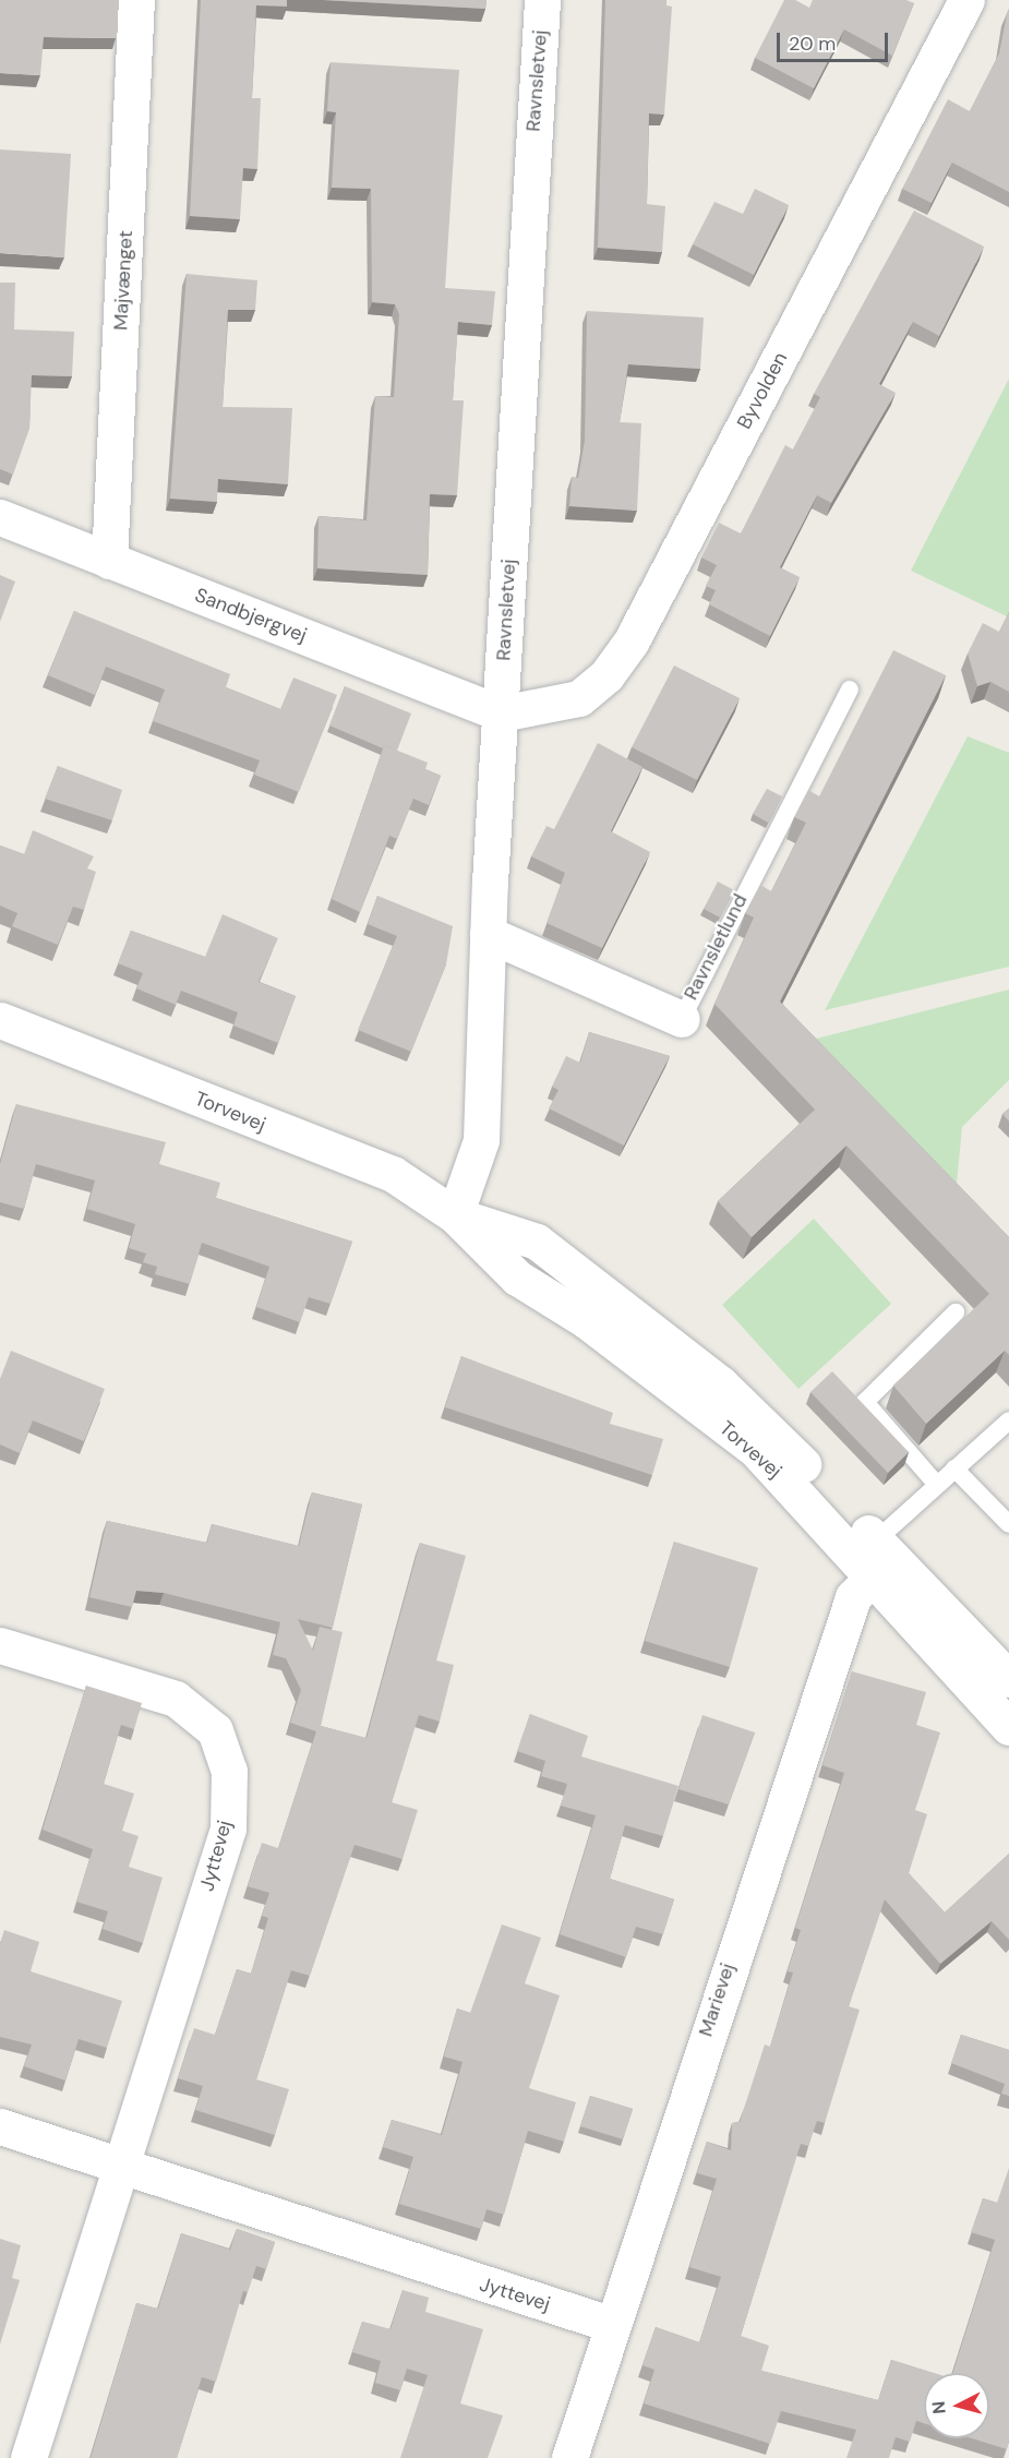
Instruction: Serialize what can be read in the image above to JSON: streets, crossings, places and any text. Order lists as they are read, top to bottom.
{
  "streets": {
    "street": [
      "Ravnsletvej",
      "Majvænget",
      "Byvolden",
      "Sandbjergvej",
      "Ravnsletlund",
      "Torvevej",
      "Jyttevej",
      "Marievej"
    ]
  },
  "crossings": [
    ["Ravnsletvej", "Byvolden"],
    ["Ravnsletvej", "Sandbjergvej"],
    ["Ravnsletvej", "Ravnsletlund"],
    ["Ravnsletvej", "Torvevej"],
    ["Majvænget", "Sandbjergvej"],
    ["Byvolden", "Sandbjergvej"],
    ["Torvevej", "Marievej"],
    ["Jyttevej", "Marievej"]
  ],
  "scale_bar": "20 m",
  "north": "left"
}
